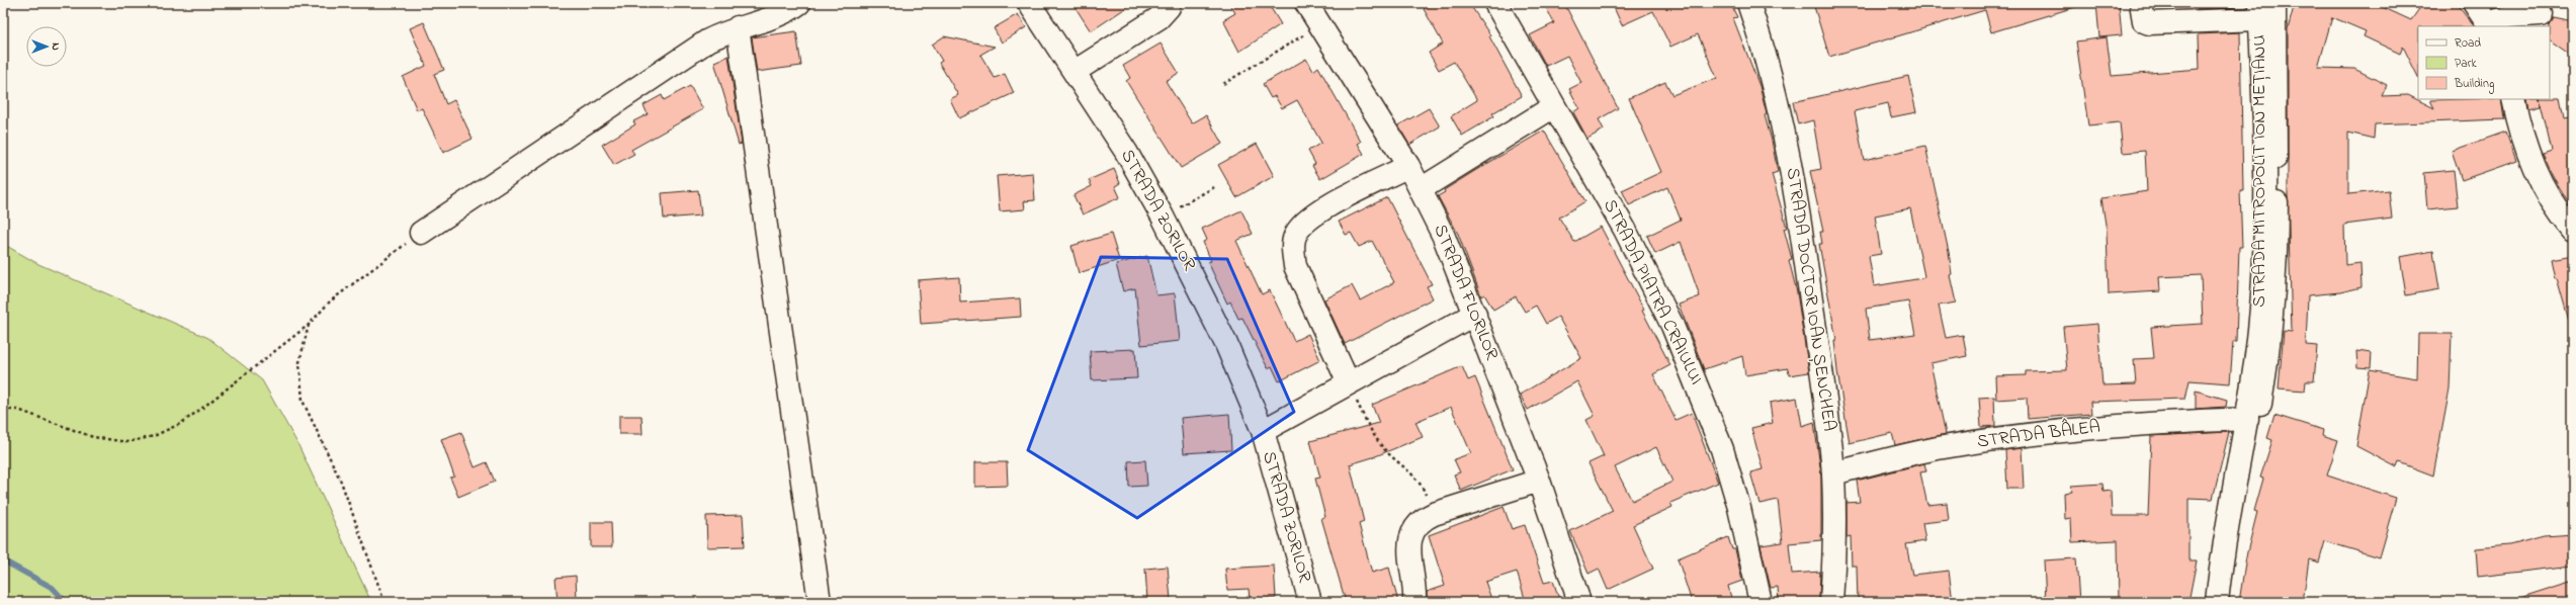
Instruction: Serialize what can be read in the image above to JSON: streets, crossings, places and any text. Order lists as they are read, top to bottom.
{
  "streets": {
    "street": [
      "STRADA MITROPOLIT ION MEȚIANU",
      "STRADA ZORILOR",
      "STRADA FLORILOR",
      "STRADA PIATRA CRAIULUI",
      "STRADA DOCTOR IOAN ȘENCHEA",
      "STRADA BÂLEA"
    ]
  },
  "crossings": [
    ["STRADA MITROPOLIT ION MEȚIANU", "STRADA BÂLEA"],
    ["STRADA ZORILOR", "STRADA FLORILOR"],
    ["STRADA DOCTOR IOAN ȘENCHEA", "STRADA BÂLEA"]
  ],
  "legend": ["Road", "Park", "Building"],
  "north": "right"
}
